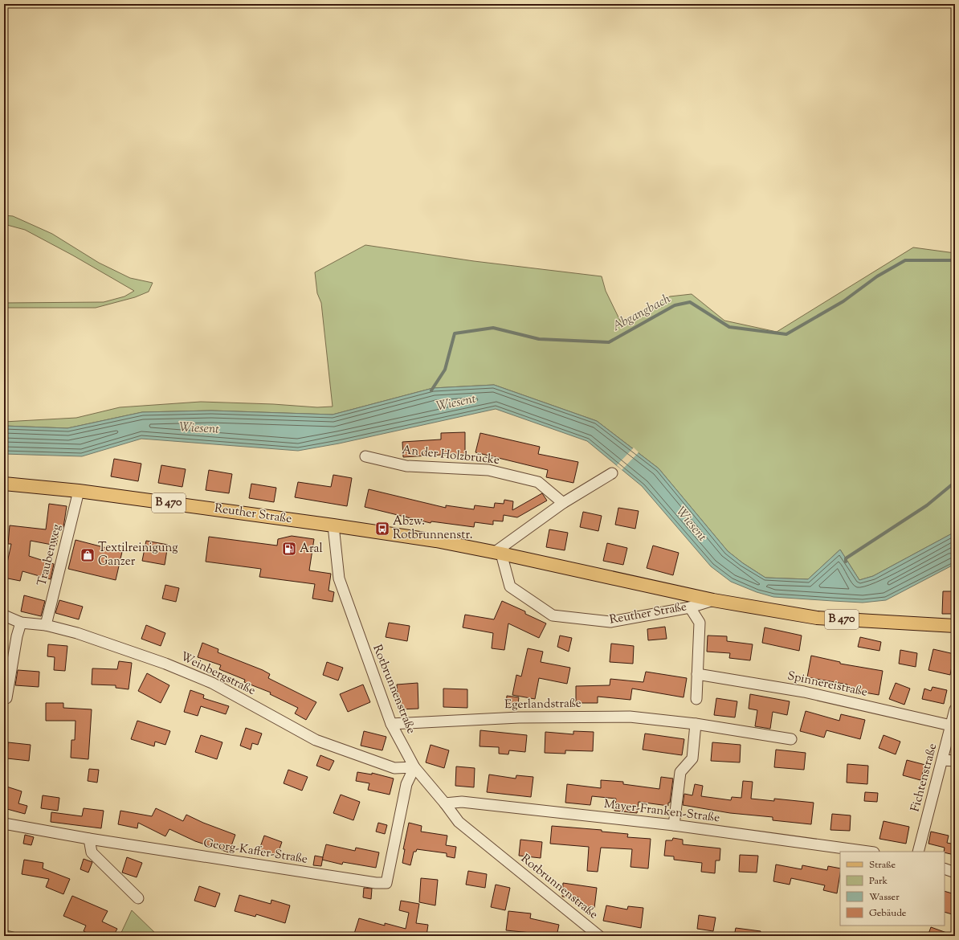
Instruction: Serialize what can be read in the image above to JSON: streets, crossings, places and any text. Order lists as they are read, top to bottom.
{
  "streets": {
    "main road": ["B 470", "Reuther Straße"],
    "street": [
      "An der Holzbrücke",
      "Traubenweg",
      "Weinbergstraße",
      "Spinnereistraße",
      "Rotbrunnenstraße",
      "Egerlandstraße",
      "Fichtenstraße",
      "Mayer-Franken-Straße",
      "Georg-Kaffer-Straße"
    ]
  },
  "crossings": [
    ["Reuther Straße", "Traubenweg"],
    ["Reuther Straße", "Rotbrunnenstraße"],
    ["Traubenweg", "Weinbergstraße"],
    ["Weinbergstraße", "Rotbrunnenstraße"],
    ["Weinbergstraße", "Georg-Kaffer-Straße"],
    ["Spinnereistraße", "Fichtenstraße"],
    ["Rotbrunnenstraße", "Egerlandstraße"],
    ["Rotbrunnenstraße", "Mayer-Franken-Straße"],
    ["Rotbrunnenstraße", "Georg-Kaffer-Straße"]
  ],
  "water": ["Abgangbach", "Wiesent"],
  "places": {
    "bus stop": ["Abzw. Rotbrunnenstr."],
    "fuel station": ["Aral"],
    "shop": ["Textilreinigung Ganzer"]
  },
  "legend": [
    "Straße",
    "Park",
    "Wasser",
    "Gebäude"
  ]
}
